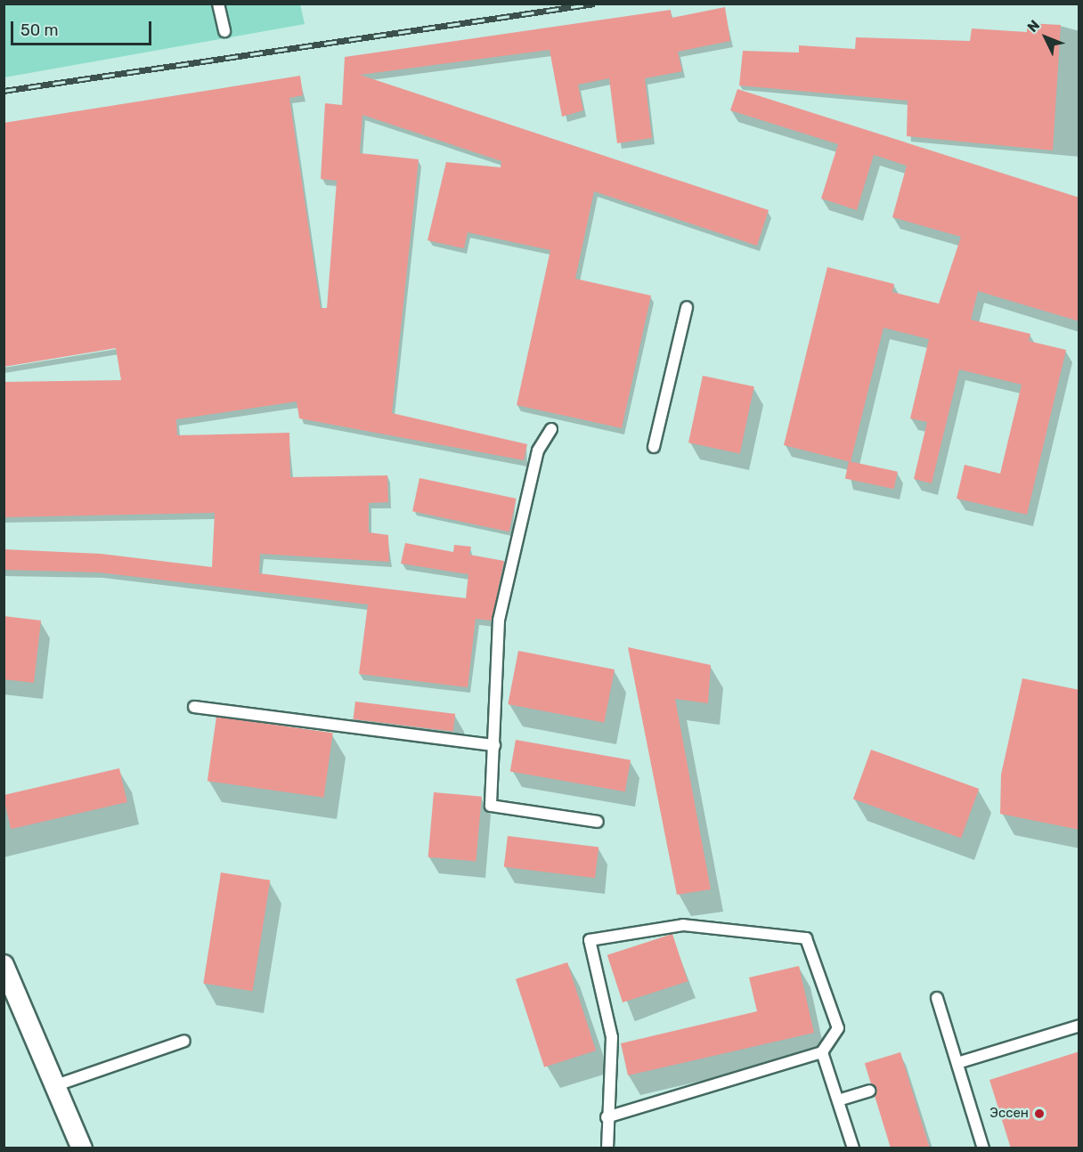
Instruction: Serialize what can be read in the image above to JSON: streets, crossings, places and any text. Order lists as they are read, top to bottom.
{
  "places": ["Эссен"],
  "scale_bar": "50 m",
  "north": "top left"
}
